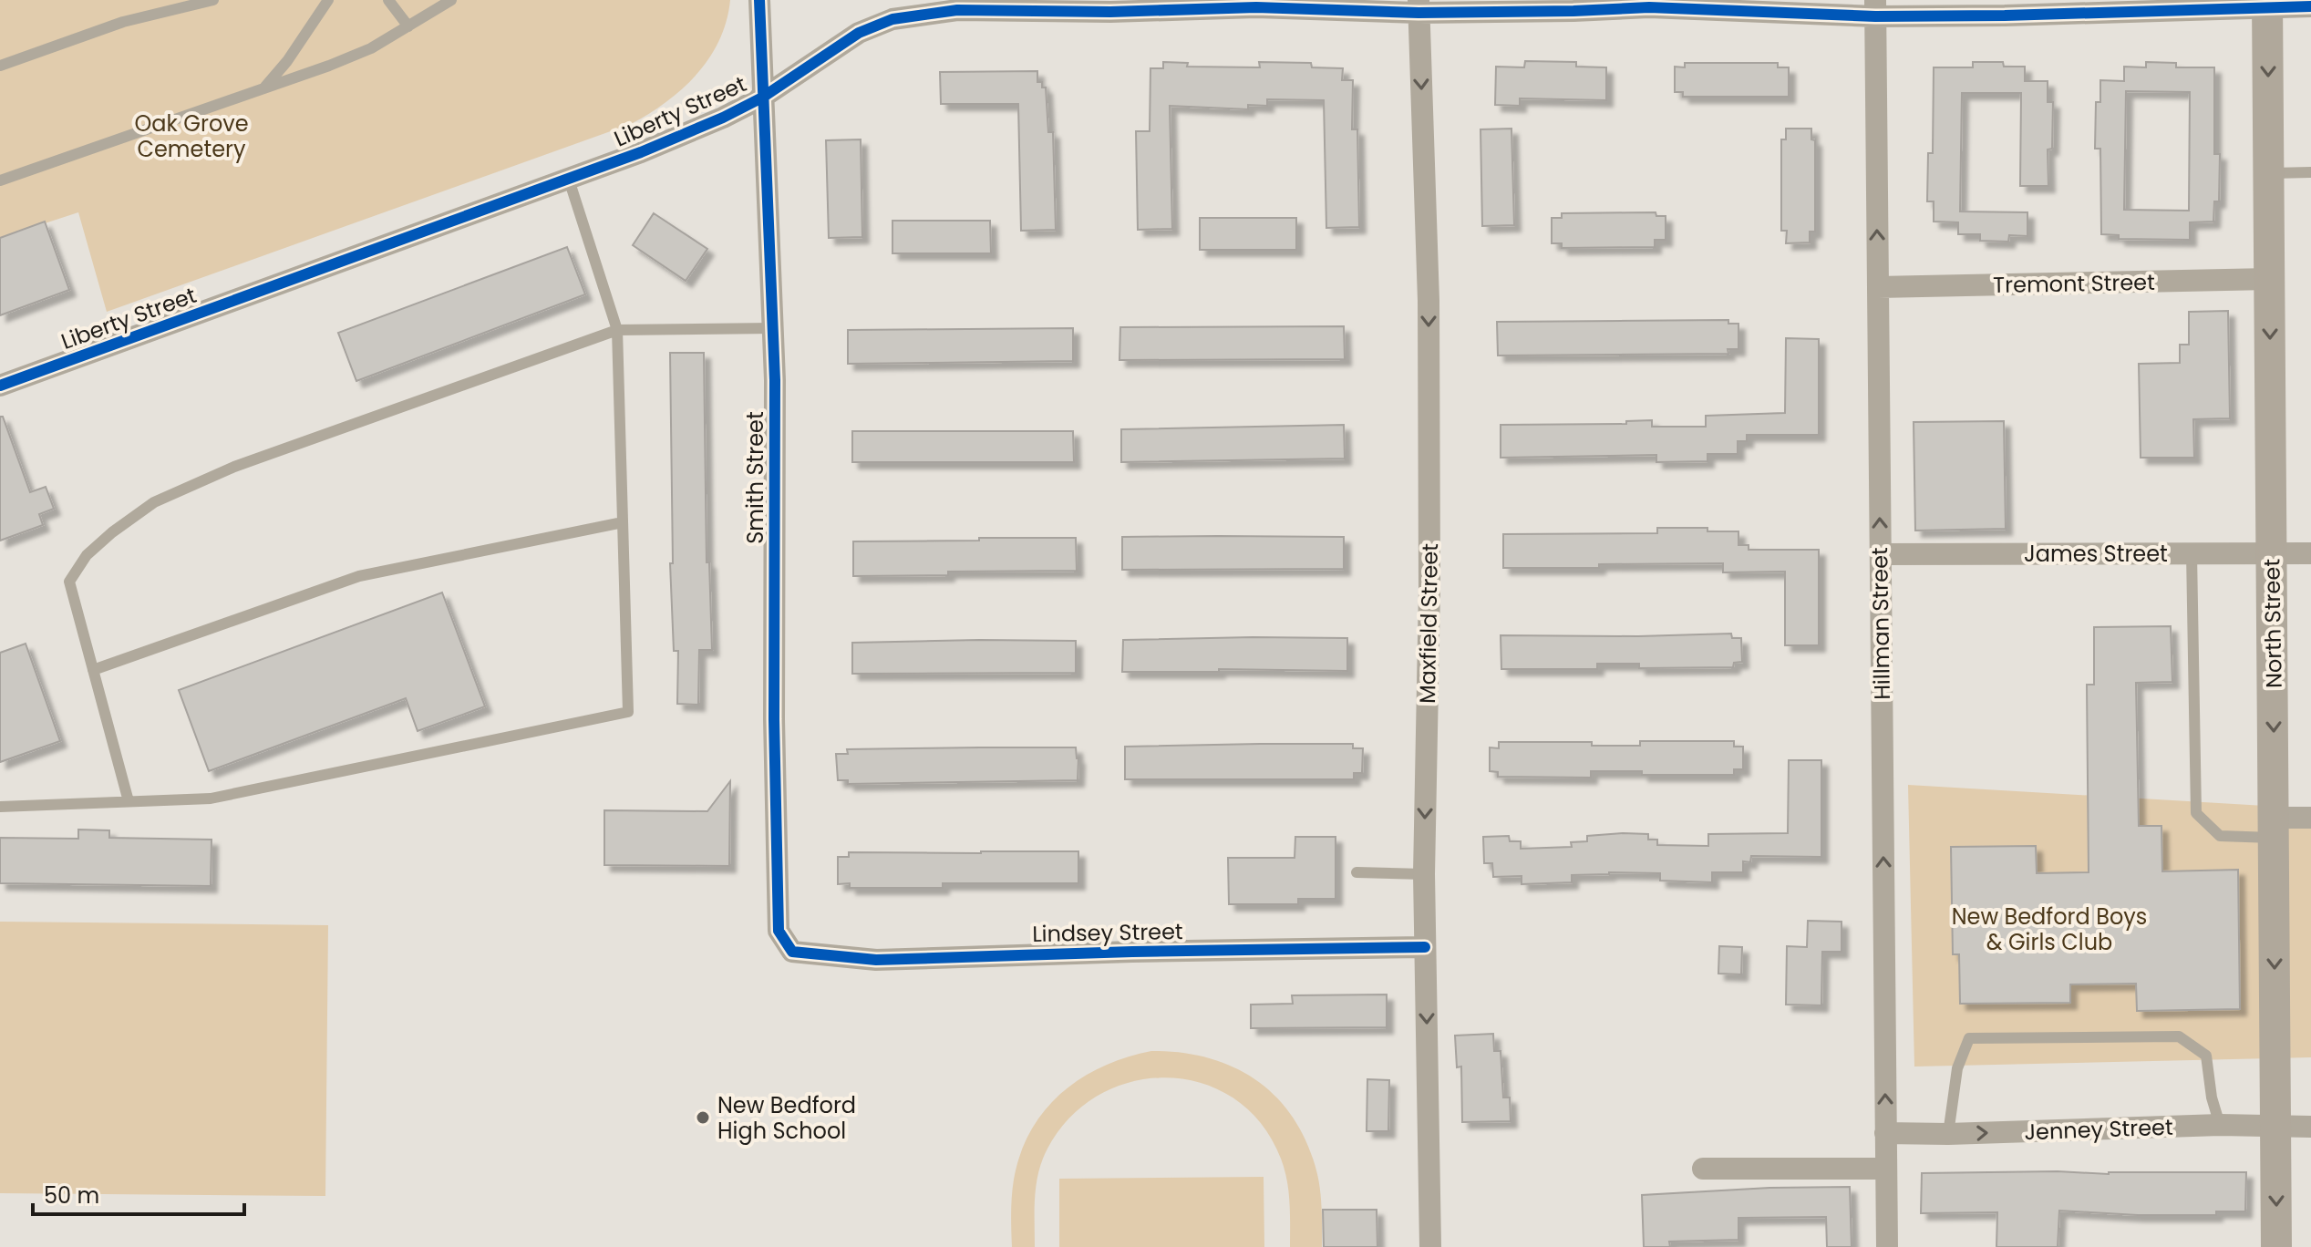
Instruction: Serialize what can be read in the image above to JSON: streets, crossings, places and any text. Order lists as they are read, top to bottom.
{
  "streets": {
    "street": [
      "Liberty Street",
      "Tremont Street",
      "Smith Street",
      "James Street",
      "Maxfield Street",
      "Hillman Street",
      "North Street",
      "Lindsey Street",
      "Jenney Street"
    ]
  },
  "crossings": [
    ["Liberty Street", "Smith Street"],
    ["Liberty Street", "Maxfield Street"],
    ["Liberty Street", "Hillman Street"],
    ["Liberty Street", "North Street"],
    ["Tremont Street", "Hillman Street"],
    ["Tremont Street", "North Street"],
    ["Smith Street", "Lindsey Street"],
    ["James Street", "Hillman Street"],
    ["James Street", "North Street"],
    ["Maxfield Street", "Lindsey Street"],
    ["Hillman Street", "Jenney Street"],
    ["North Street", "Jenney Street"]
  ],
  "one_way": [
    "Maxfield Street",
    "Hillman Street",
    "North Street",
    "Jenney Street"
  ],
  "parks": ["Oak Grove Cemetery", "New Bedford Boys & Girls Club"],
  "places": ["New Bedford High School"],
  "scale_bar": "50 m"
}
